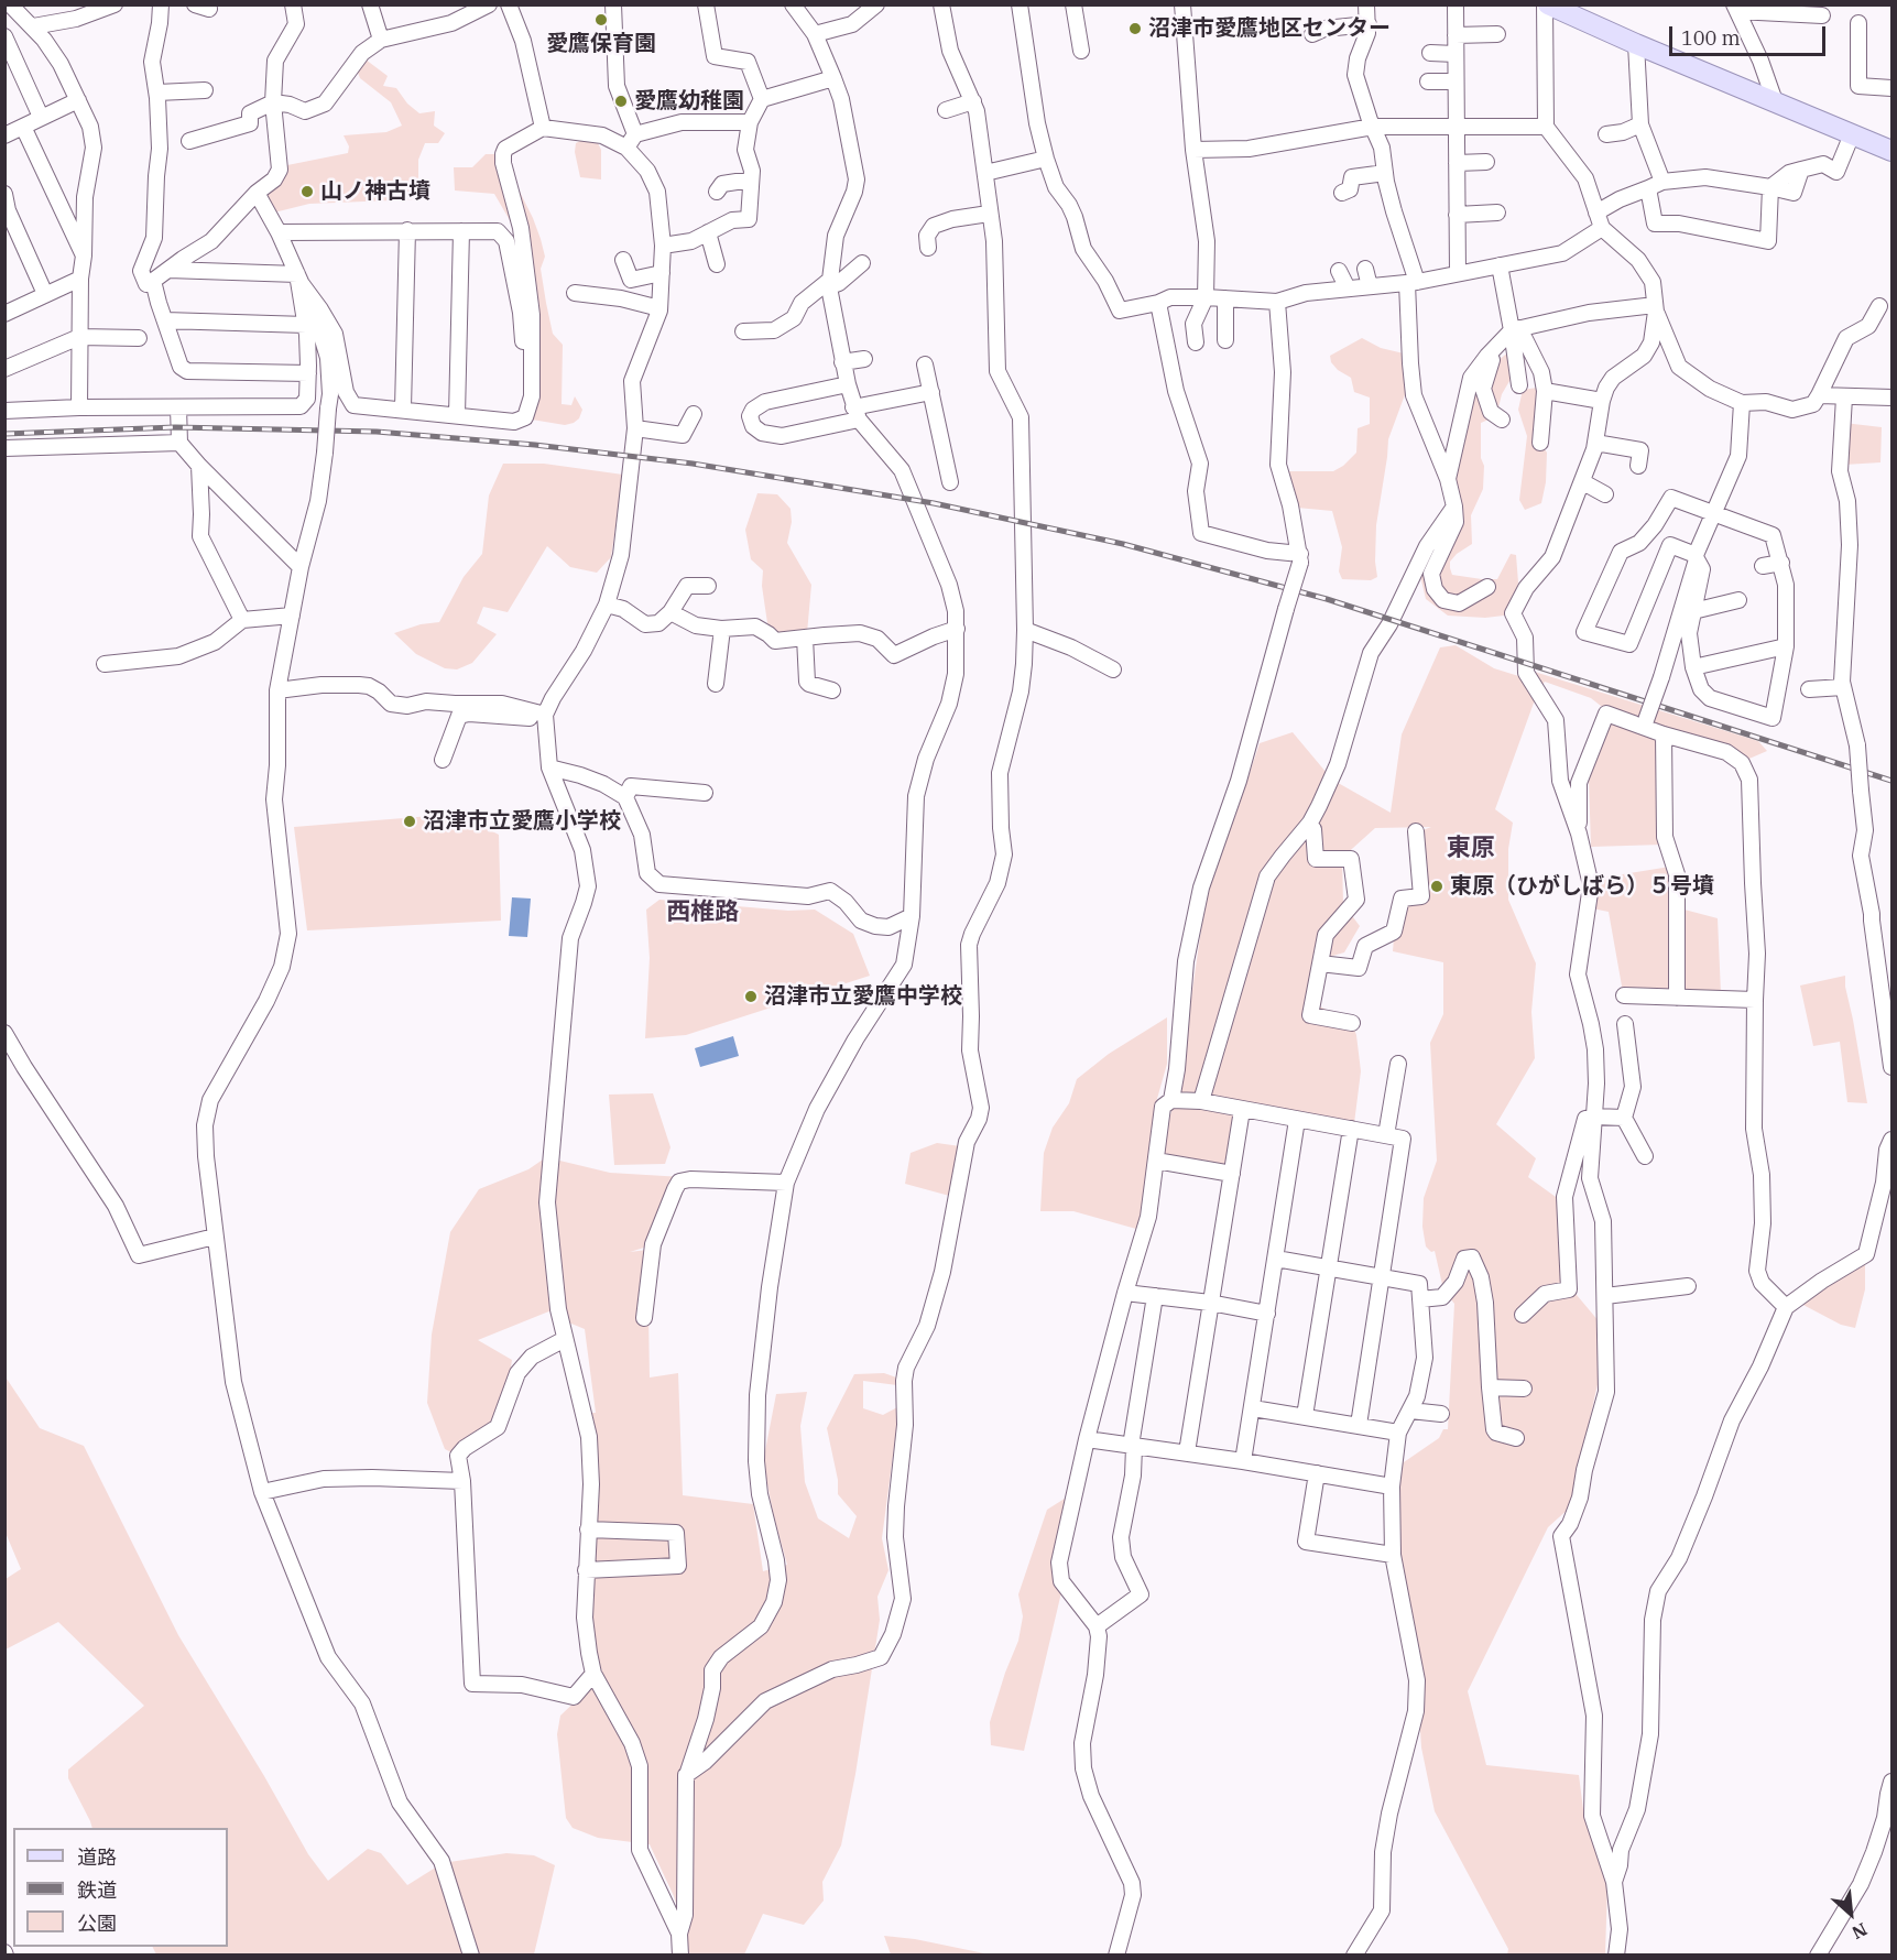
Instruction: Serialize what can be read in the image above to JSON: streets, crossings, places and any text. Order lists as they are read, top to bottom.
{
  "districts": ["東原", "西椎路"],
  "places": [
    "愛鷹保育園",
    "沼津市愛鷹地区センター",
    "愛鷹幼稚園",
    "山ノ神古墳",
    "沼津市立愛鷹小学校",
    "東原（ひがしばら）５号墳",
    "沼津市立愛鷹中学校"
  ],
  "legend": ["道路", "鉄道", "公園"],
  "scale_bar": "100 m",
  "north": "bottom right"
}
